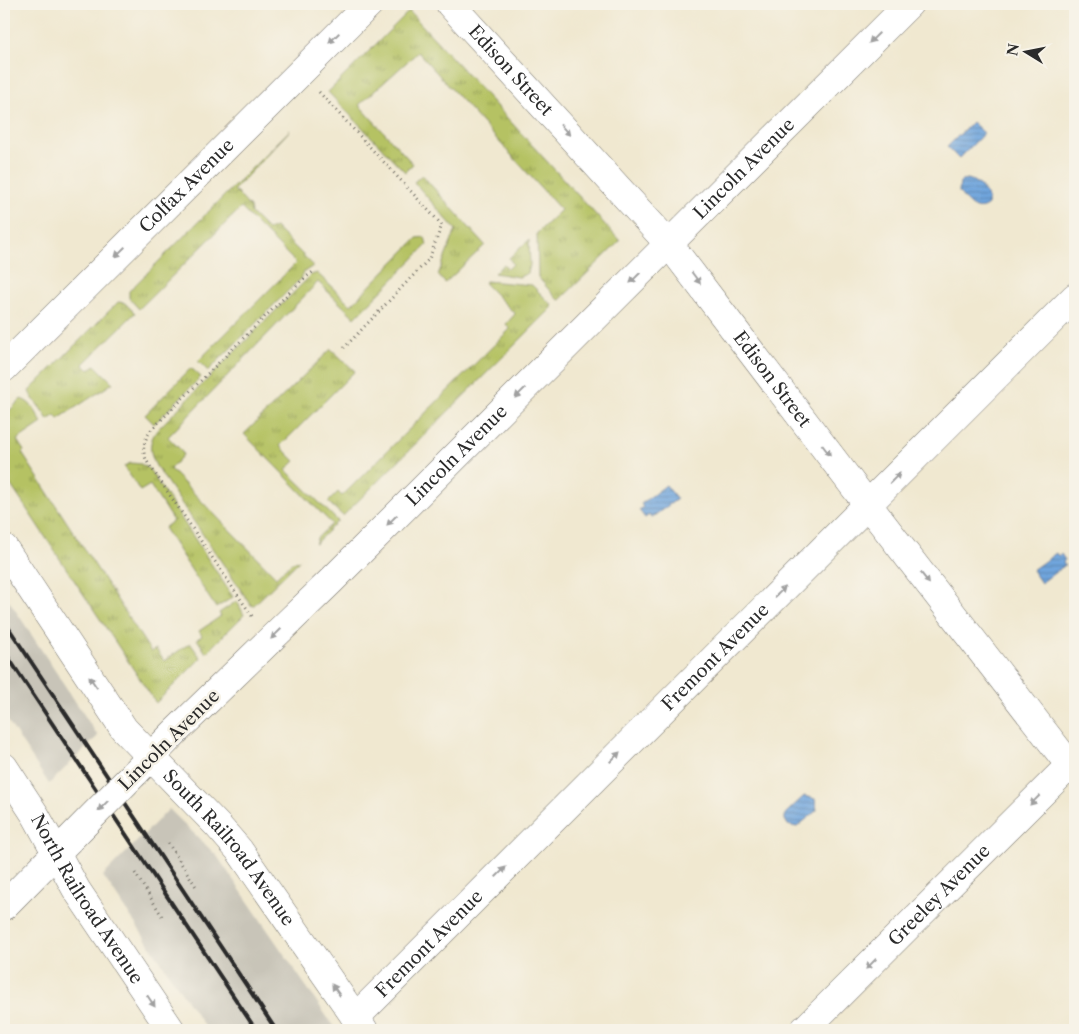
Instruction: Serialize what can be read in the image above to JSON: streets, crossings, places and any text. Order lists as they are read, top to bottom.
{
  "streets": {
    "street": [
      "Edison Street",
      "Lincoln Avenue",
      "Colfax Avenue",
      "Fremont Avenue",
      "South Railroad Avenue",
      "Greeley Avenue",
      "North Railroad Avenue"
    ]
  },
  "crossings": [
    ["Edison Street", "Lincoln Avenue"],
    ["Edison Street", "Fremont Avenue"],
    ["Edison Street", "Greeley Avenue"],
    ["Lincoln Avenue", "South Railroad Avenue"],
    ["Lincoln Avenue", "North Railroad Avenue"],
    ["Fremont Avenue", "South Railroad Avenue"]
  ],
  "one_way": [
    "Edison Street",
    "Lincoln Avenue",
    "Colfax Avenue",
    "Fremont Avenue",
    "South Railroad Avenue",
    "Greeley Avenue",
    "North Railroad Avenue"
  ],
  "north": "left"
}
